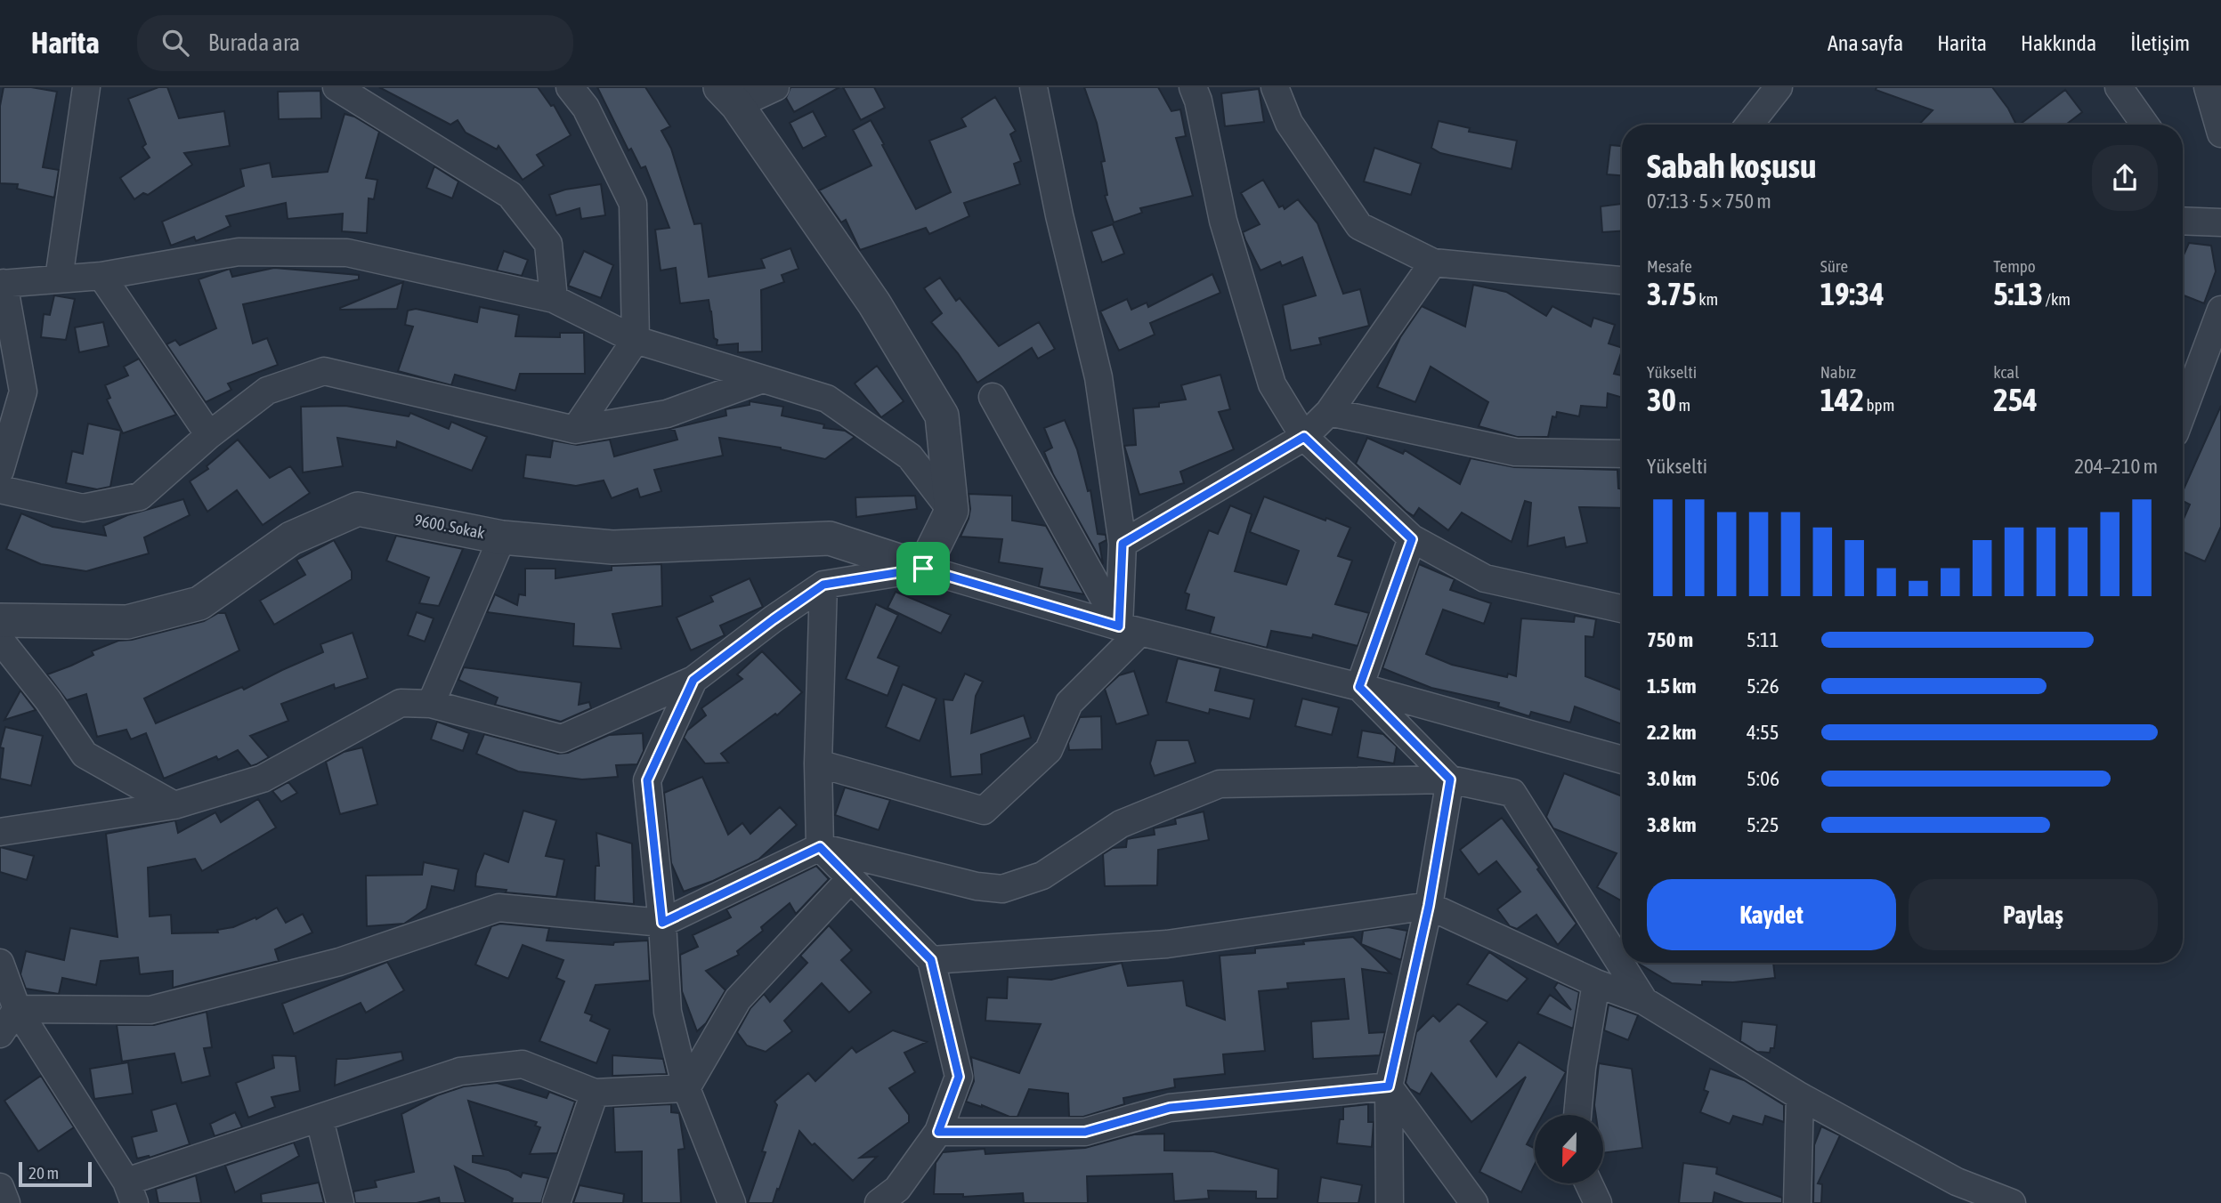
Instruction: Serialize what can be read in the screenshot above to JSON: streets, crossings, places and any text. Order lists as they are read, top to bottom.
{
  "streets": {
    "street": ["9600. Sokak"]
  },
  "scale_bar": "20 m",
  "north": "bottom",
  "page": {
    "header": "Harita",
    "search": "Burada ara",
    "nav": [
      "Ana sayfa",
      "Harita",
      "Hakkında",
      "İletişim"
    ],
    "heading": ["Sabah koşusu", "07:13 · 5 × 750 m"],
    "stats": [
      ["Mesafe", "3.75 km"],
      ["Süre", "19:34"],
      ["Tempo", "5:13 /km"],
      ["Yükselti", "30 m"],
      ["Nabız", "142 bpm"],
      ["kcal", "254"]
    ],
    "chart": ["Yükselti", "204–210 m"],
    "list": [
      {
        "name": "750 m",
        "note": "5:11"
      },
      {
        "name": "1.5 km",
        "note": "5:26"
      },
      {
        "name": "2.2 km",
        "note": "4:55"
      },
      {
        "name": "3.0 km",
        "note": "5:06"
      },
      {
        "name": "3.8 km",
        "note": "5:25"
      }
    ],
    "buttons": ["Kaydet", "Paylaş"],
    "scale": "20 m"
  }
}
